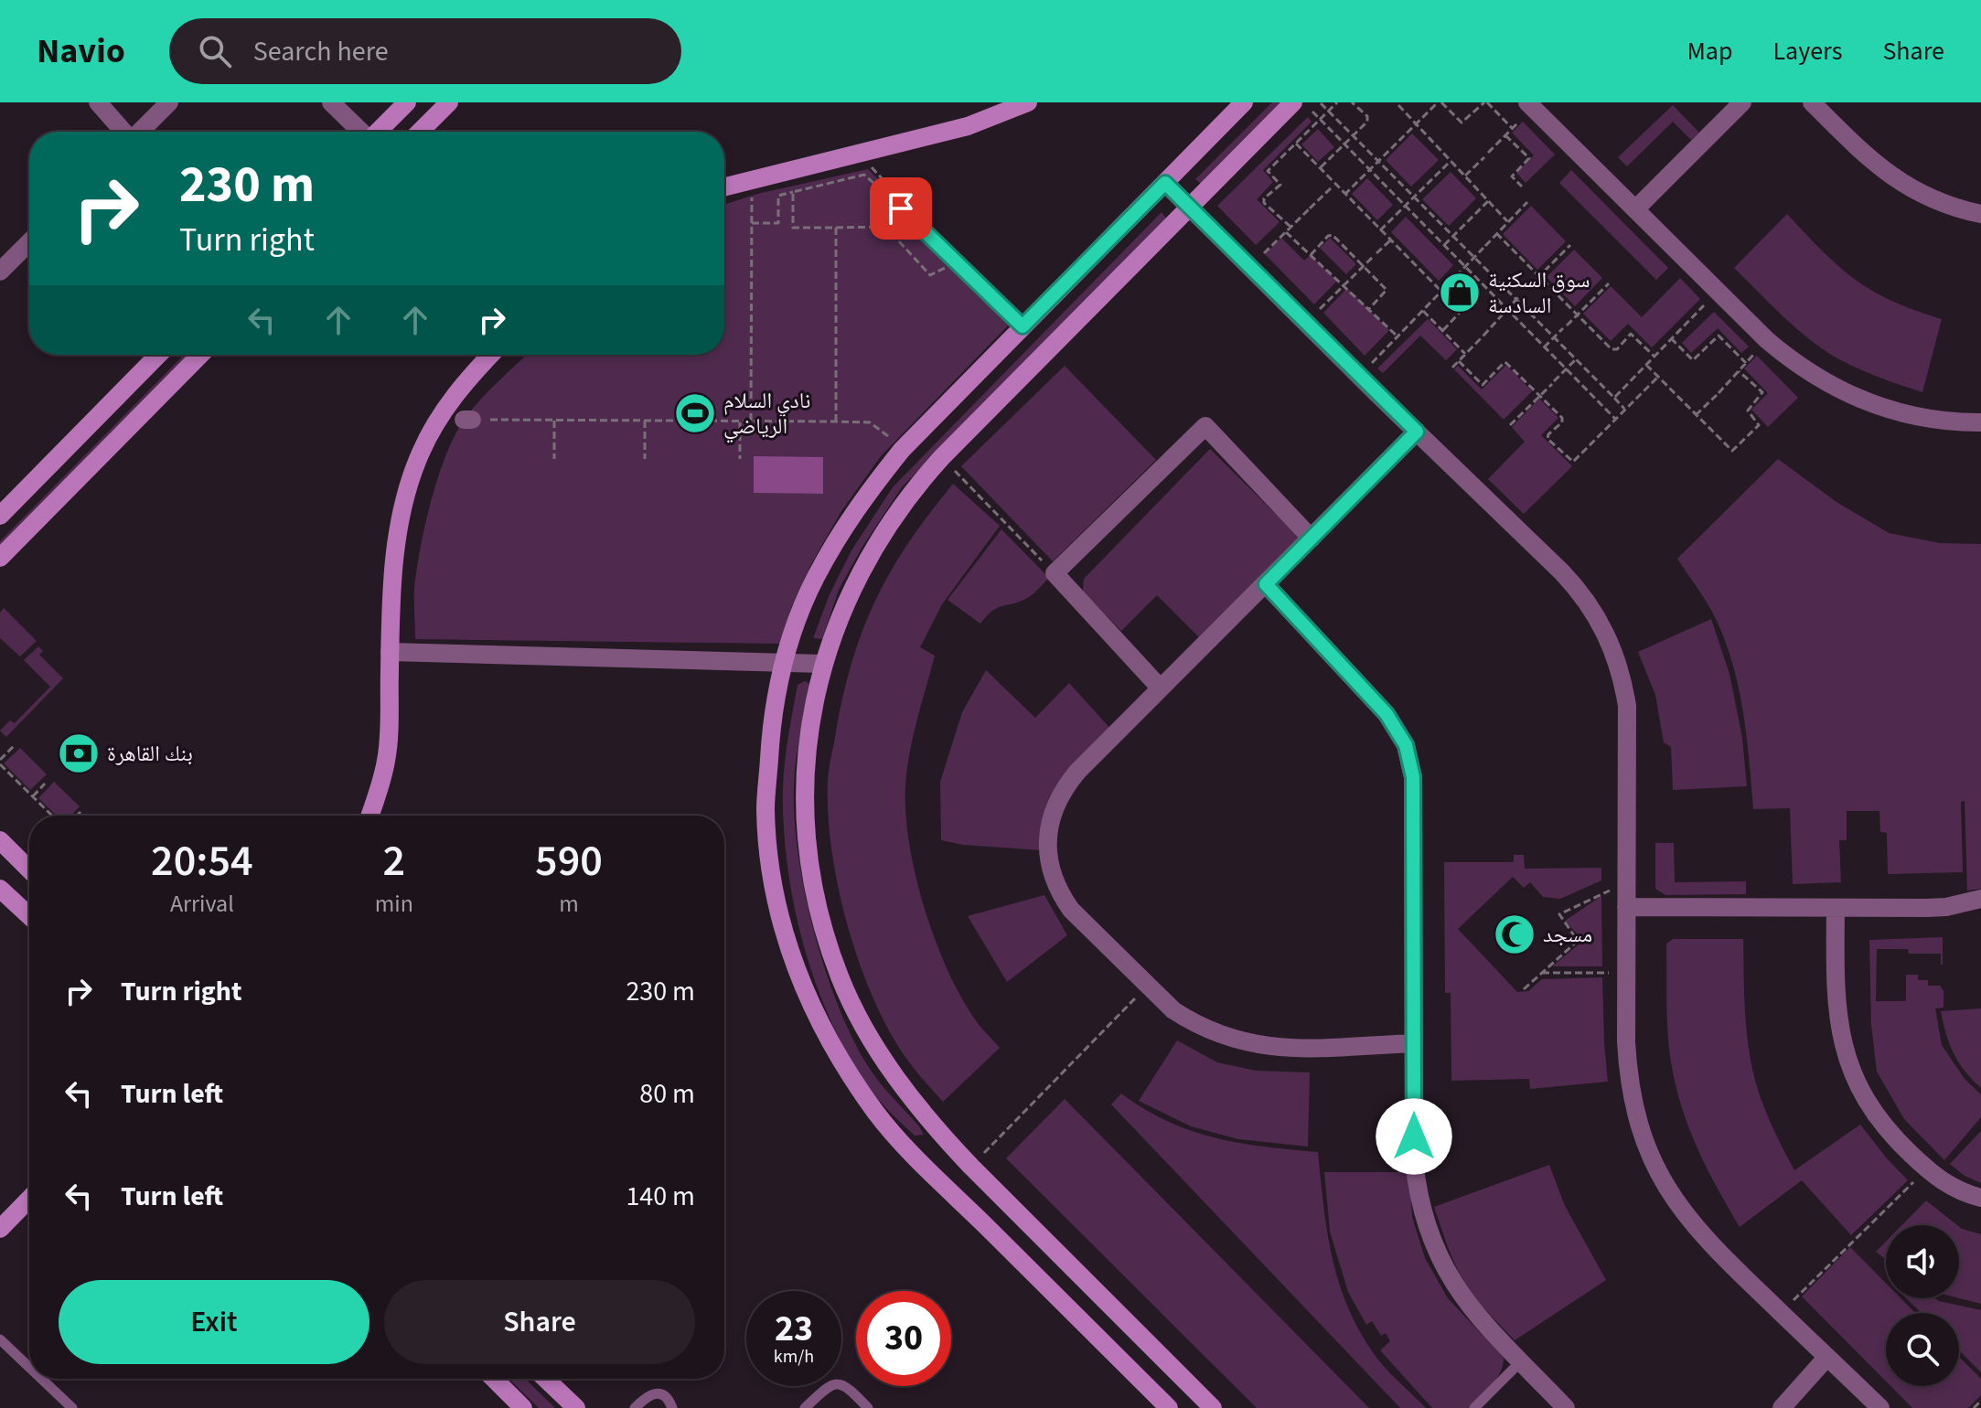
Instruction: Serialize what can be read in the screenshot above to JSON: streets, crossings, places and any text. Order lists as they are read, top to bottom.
{
  "places": {
    "shop": ["سوق السكنية السادسة"],
    "sports": ["نادي السلام الرياضي"],
    "bank": ["بنك القاهرة"],
    "mosque": ["مسجد"]
  },
  "page": {
    "header": "Navio",
    "search": "Search here",
    "nav": ["Map", "Layers", "Share"],
    "turn": ["230 m", "Turn right"],
    "eta": [
      "20:54",
      "Arrival",
      "2",
      "min",
      "590",
      "m"
    ],
    "list": [
      {
        "name": "Turn right",
        "value": "230 m"
      },
      {
        "name": "Turn left",
        "value": "80 m"
      },
      {
        "name": "Turn left",
        "value": "140 m"
      }
    ],
    "buttons": ["Exit", "Share"],
    "speed": "23 km/h",
    "limit": "30"
  }
}
